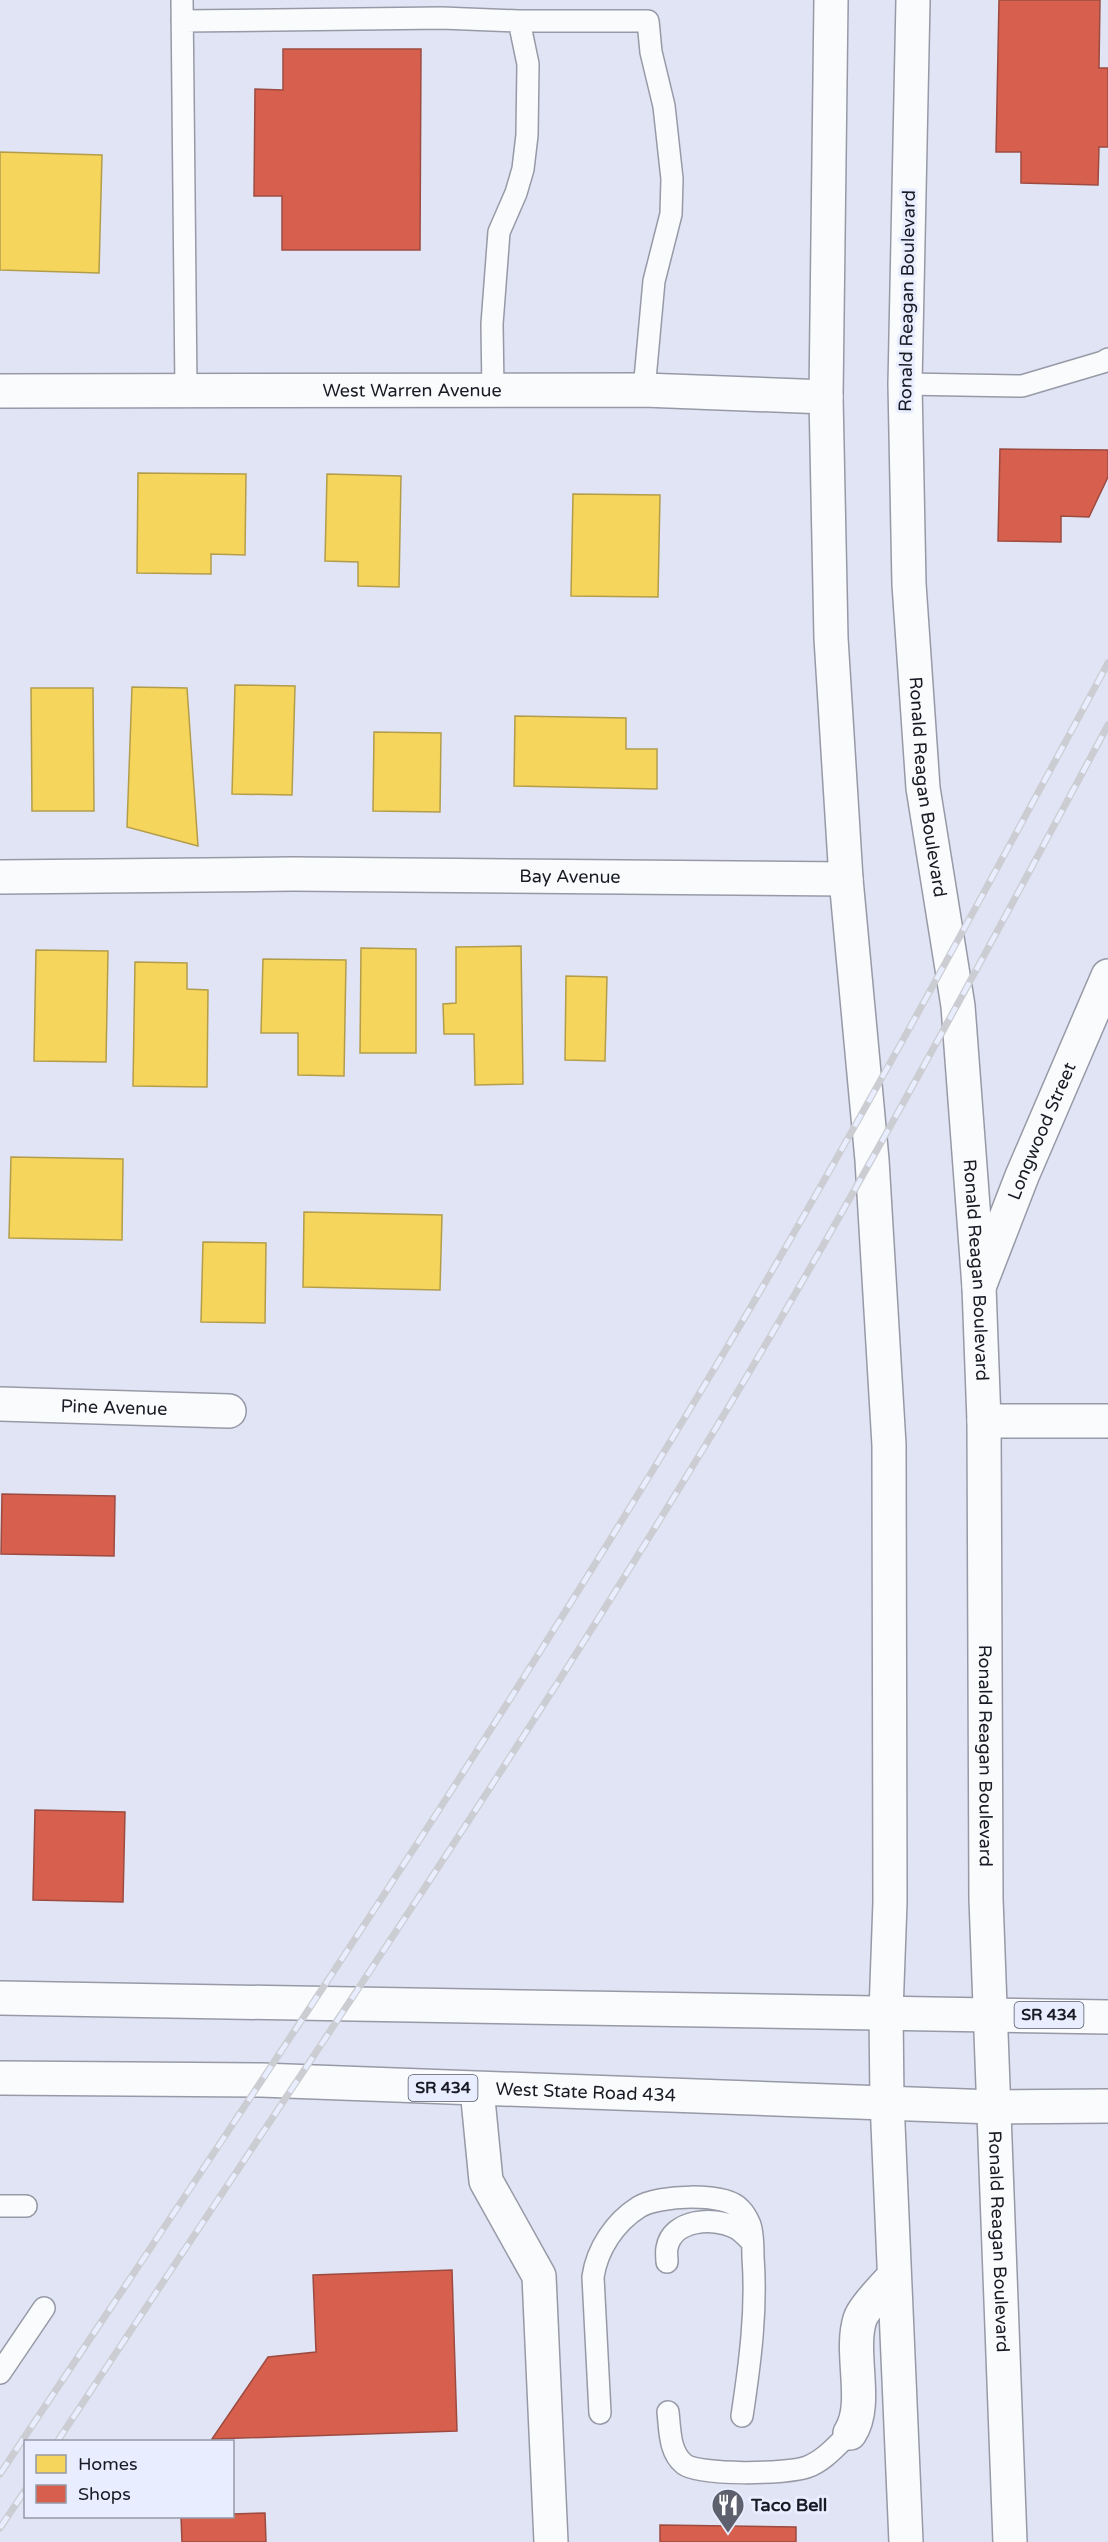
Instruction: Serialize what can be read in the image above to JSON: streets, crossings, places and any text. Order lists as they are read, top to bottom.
{
  "streets": {
    "main road": [
      "Ronald Reagan Boulevard",
      "West Warren Avenue",
      "Bay Avenue",
      "Longwood Street",
      "Pine Avenue",
      "SR 434",
      "West State Road 434"
    ]
  },
  "crossings": [
    ["Ronald Reagan Boulevard", "Longwood Street"],
    ["Ronald Reagan Boulevard", "SR 434"],
    ["Ronald Reagan Boulevard", "West State Road 434"],
    ["SR 434", "West State Road 434"]
  ],
  "places": {
    "restaurant": ["Taco Bell"]
  },
  "legend": ["Homes", "Shops"]
}
